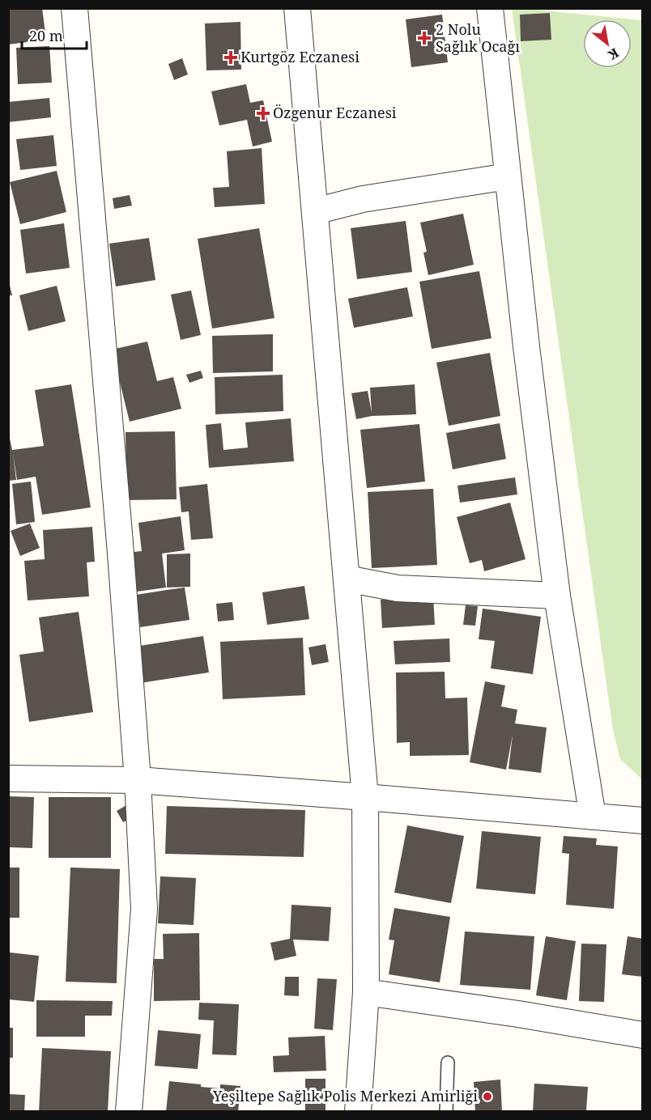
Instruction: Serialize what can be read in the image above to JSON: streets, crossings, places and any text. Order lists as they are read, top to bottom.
{
  "places": {
    "health": ["2 Nolu Sağlık Ocağı", "Kurtgöz Eczanesi", "Özgenur Eczanesi"],
    "other": ["Yeşiltepe Sağlık Polis Merkezi Amirliği"]
  },
  "scale_bar": "20 m",
  "north": "bottom right"
}
